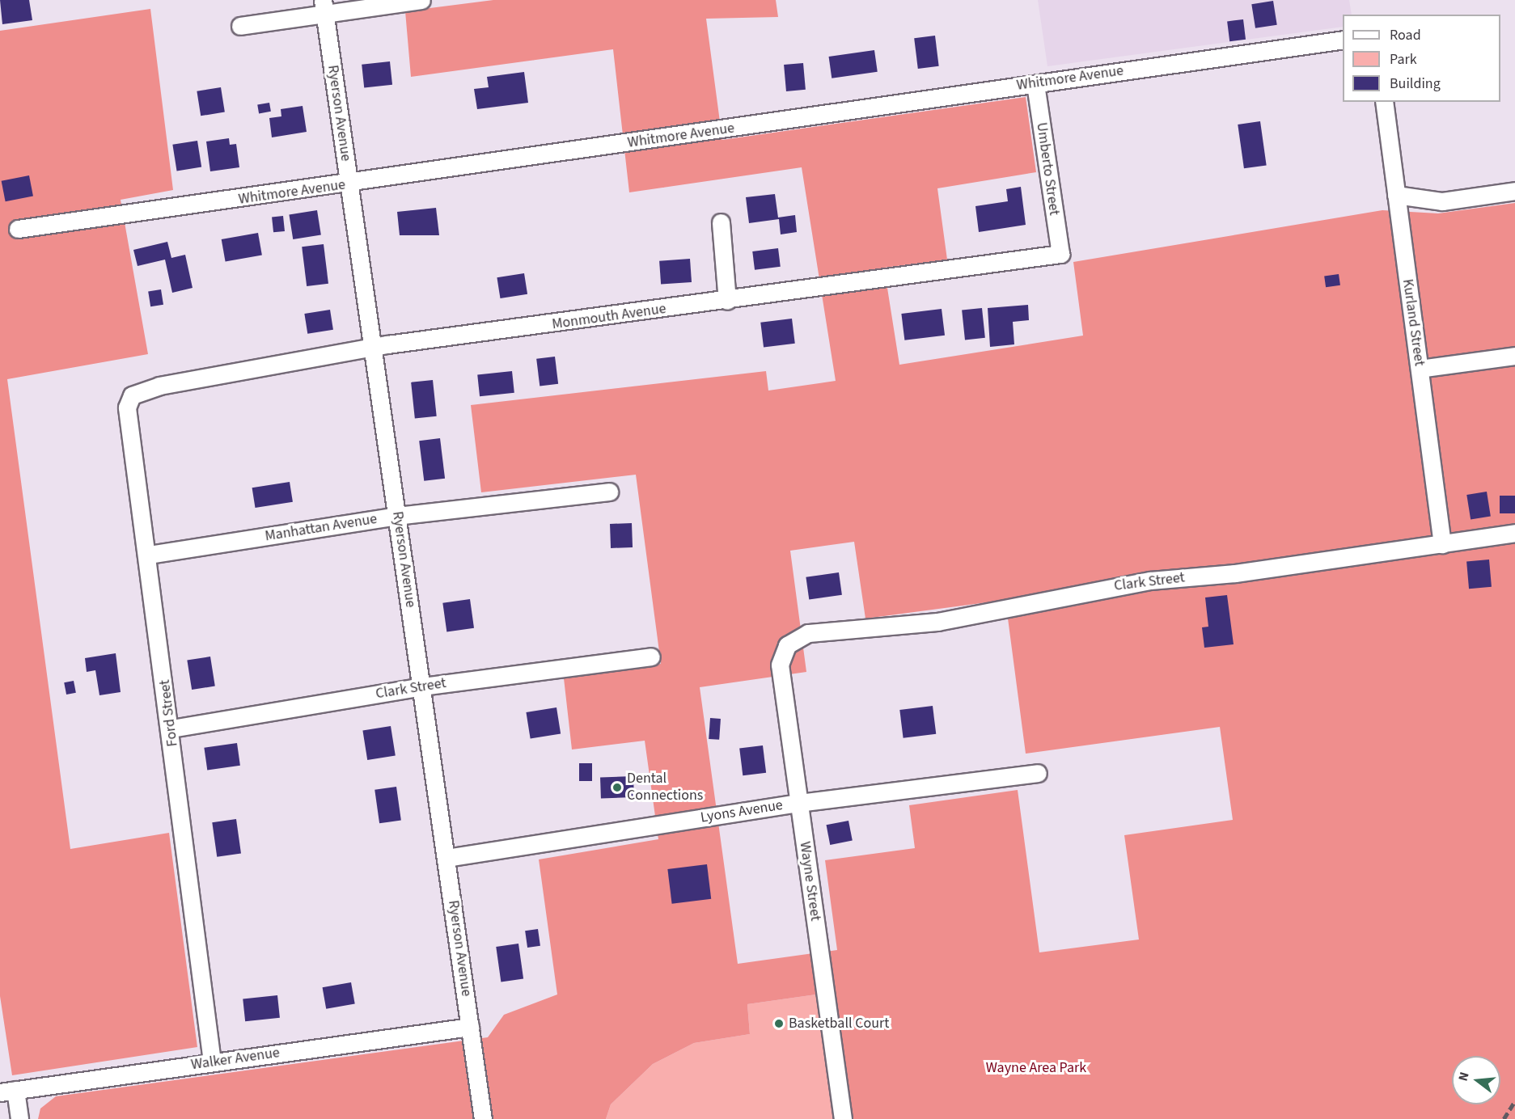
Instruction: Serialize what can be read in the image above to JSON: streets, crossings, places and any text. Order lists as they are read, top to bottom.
{
  "streets": {
    "street": [
      "Whitmore Avenue",
      "Ryerson Avenue",
      "Umberto Street",
      "Monmouth Avenue",
      "Kurland Street",
      "Manhattan Avenue",
      "Clark Street",
      "Ford Street",
      "Lyons Avenue",
      "Wayne Street",
      "Walker Avenue"
    ]
  },
  "crossings": [
    ["Whitmore Avenue", "Ryerson Avenue"],
    ["Whitmore Avenue", "Umberto Street"],
    ["Ryerson Avenue", "Monmouth Avenue"],
    ["Ryerson Avenue", "Manhattan Avenue"],
    ["Ryerson Avenue", "Clark Street"],
    ["Ryerson Avenue", "Lyons Avenue"],
    ["Ryerson Avenue", "Walker Avenue"],
    ["Umberto Street", "Monmouth Avenue"],
    ["Monmouth Avenue", "Ford Street"],
    ["Kurland Street", "Clark Street"],
    ["Manhattan Avenue", "Ford Street"],
    ["Clark Street", "Ford Street"],
    ["Clark Street", "Wayne Street"],
    ["Ford Street", "Walker Avenue"],
    ["Lyons Avenue", "Wayne Street"]
  ],
  "parks": ["Wayne Area Park"],
  "places": ["Dental Connections", "Basketball Court"],
  "legend": ["Road", "Park", "Building"],
  "north": "left"
}
